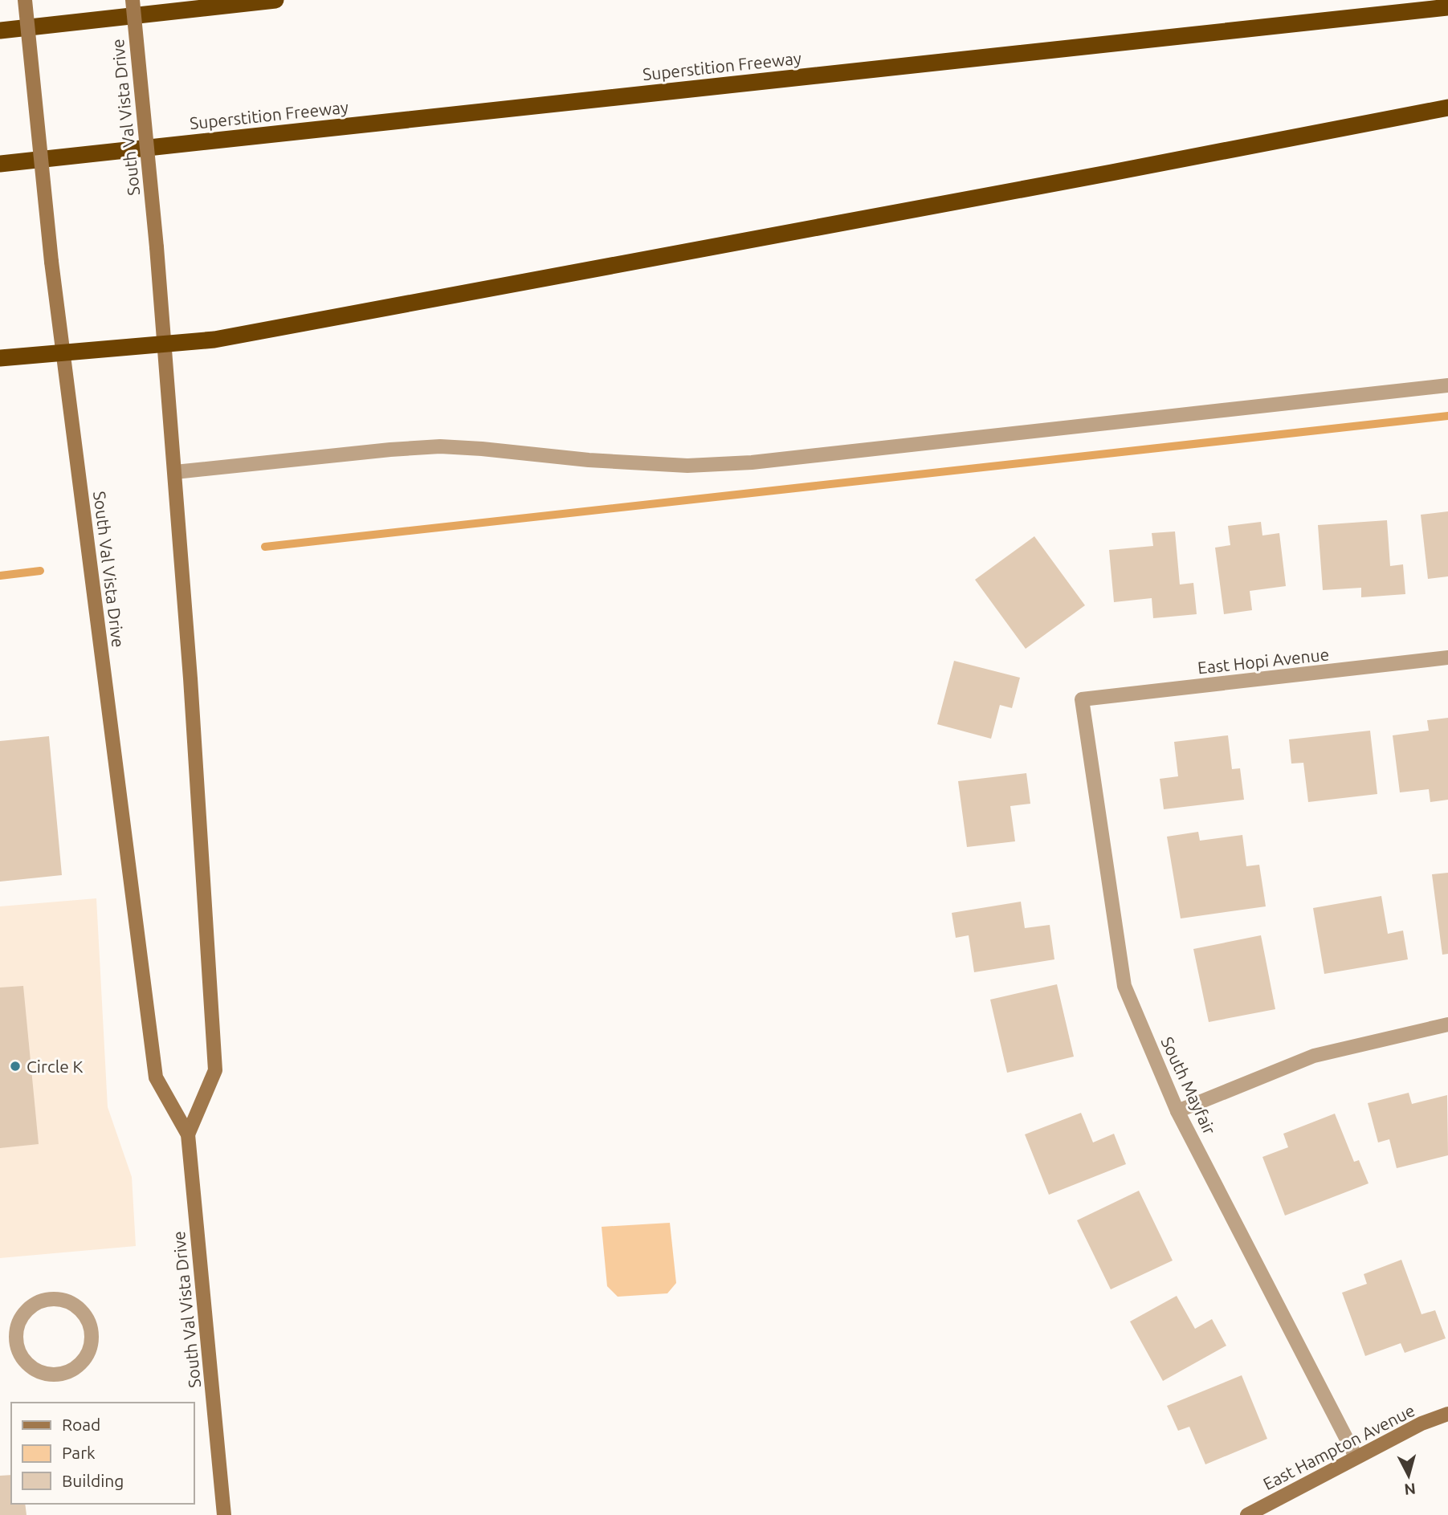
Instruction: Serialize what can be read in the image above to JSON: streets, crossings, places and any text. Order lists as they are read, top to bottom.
{
  "streets": {
    "highway": ["Superstition Freeway"],
    "main road": ["South Val Vista Drive", "East Hampton Avenue"],
    "street": ["East Hopi Avenue", "South Mayfair"]
  },
  "crossings": [
    ["East Hopi Avenue", "South Mayfair"],
    ["South Mayfair", "East Hampton Avenue"]
  ],
  "places": ["Circle K"],
  "legend": ["Road", "Park", "Building"],
  "north": "bottom"
}
